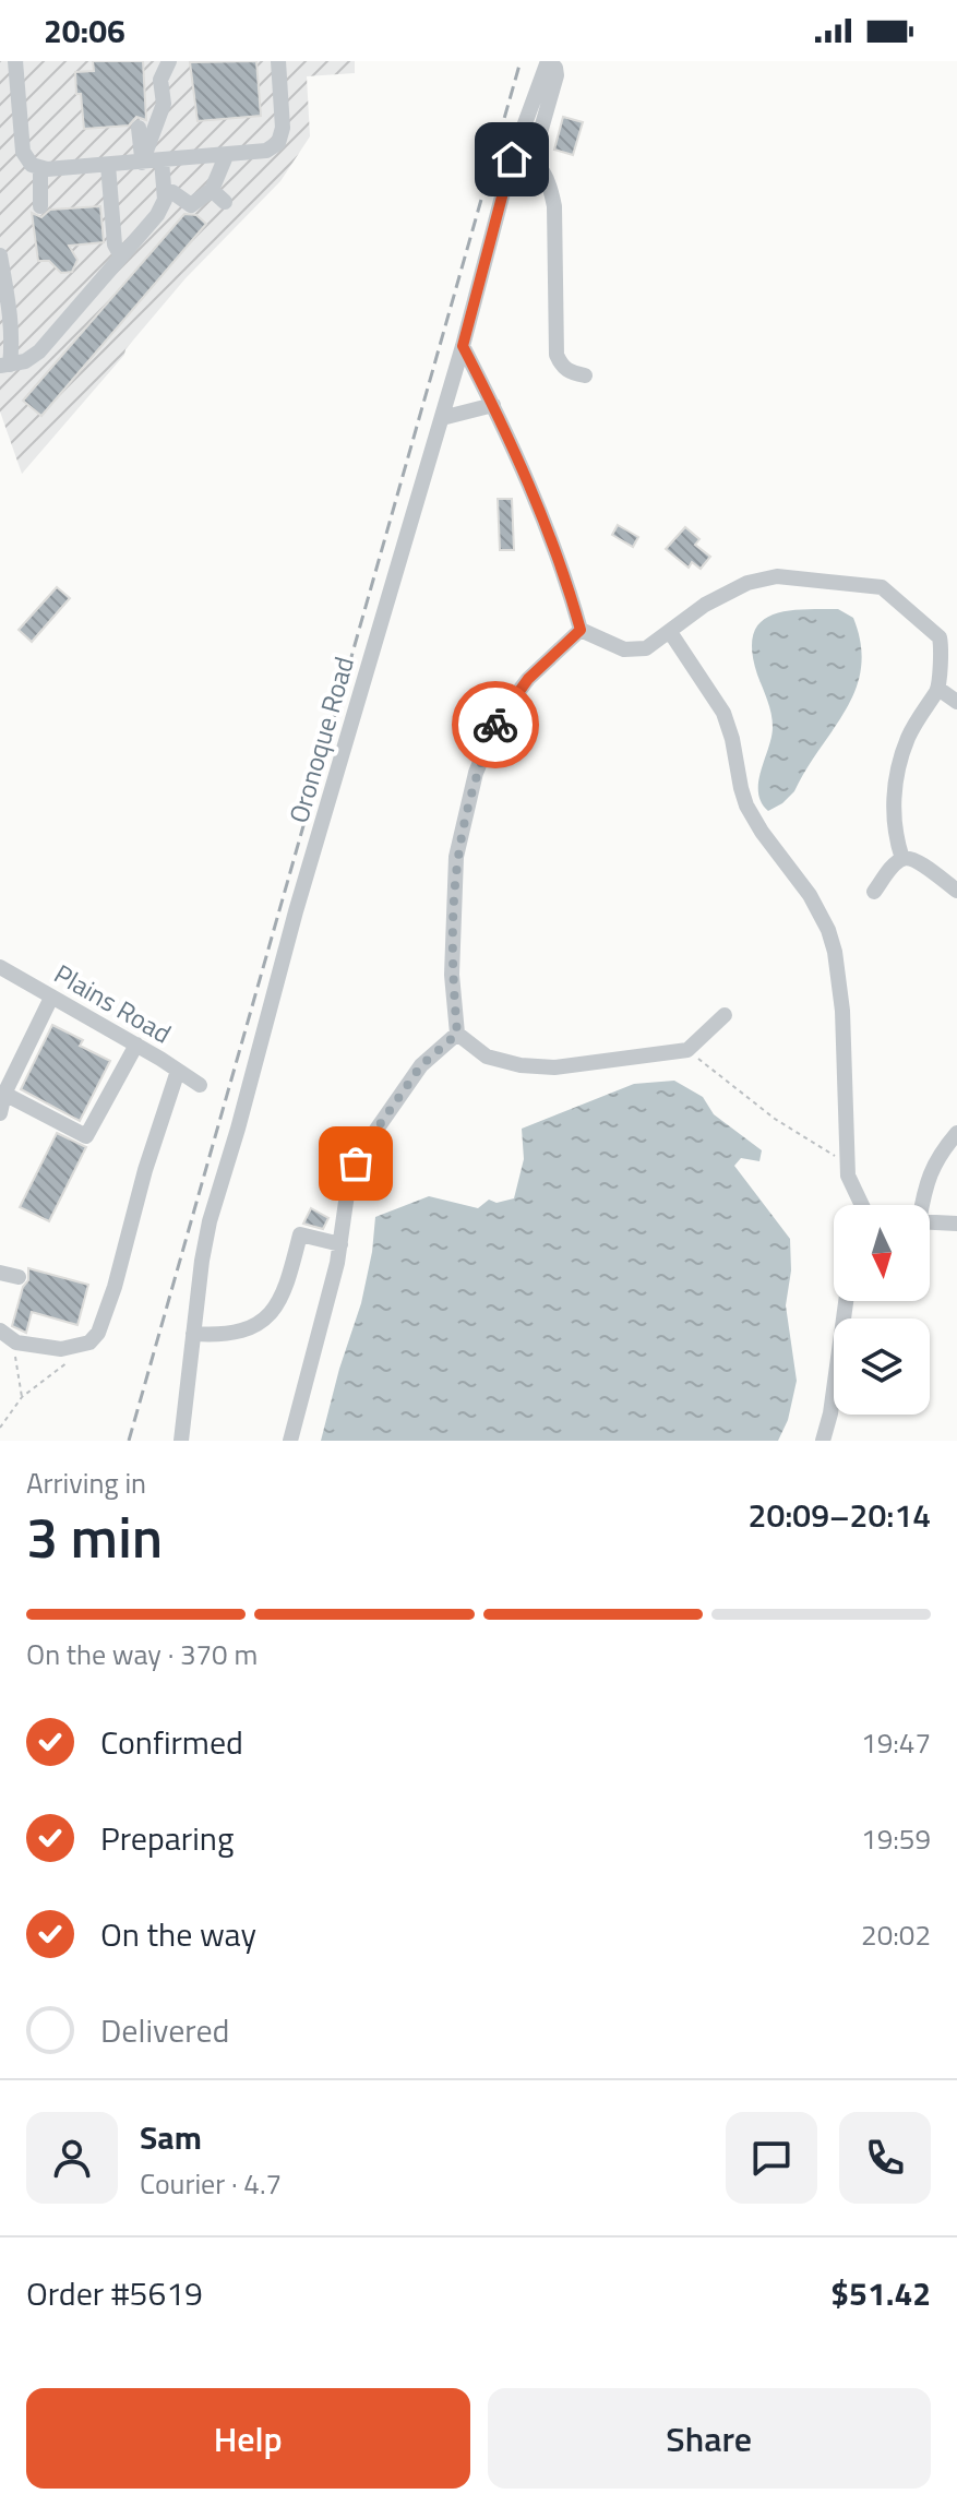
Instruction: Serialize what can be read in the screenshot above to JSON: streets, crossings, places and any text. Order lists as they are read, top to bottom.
{
  "streets": {
    "street": ["Oronoque Road", "Plains Road"]
  },
  "north": "bottom",
  "page": {
    "status": "20:06",
    "heading": ["3 min", "Arriving in", "20:09–20:14"],
    "panel": [
      "Sam",
      "Courier · 4.7",
      "Order #5619",
      "$51.42"
    ],
    "bar": "On the way · 370 m",
    "list": [
      ["Confirmed", "19:47"],
      ["Preparing", "19:59"],
      ["On the way", "20:02"],
      "Delivered"
    ],
    "buttons": ["Help", "Share"]
  }
}
